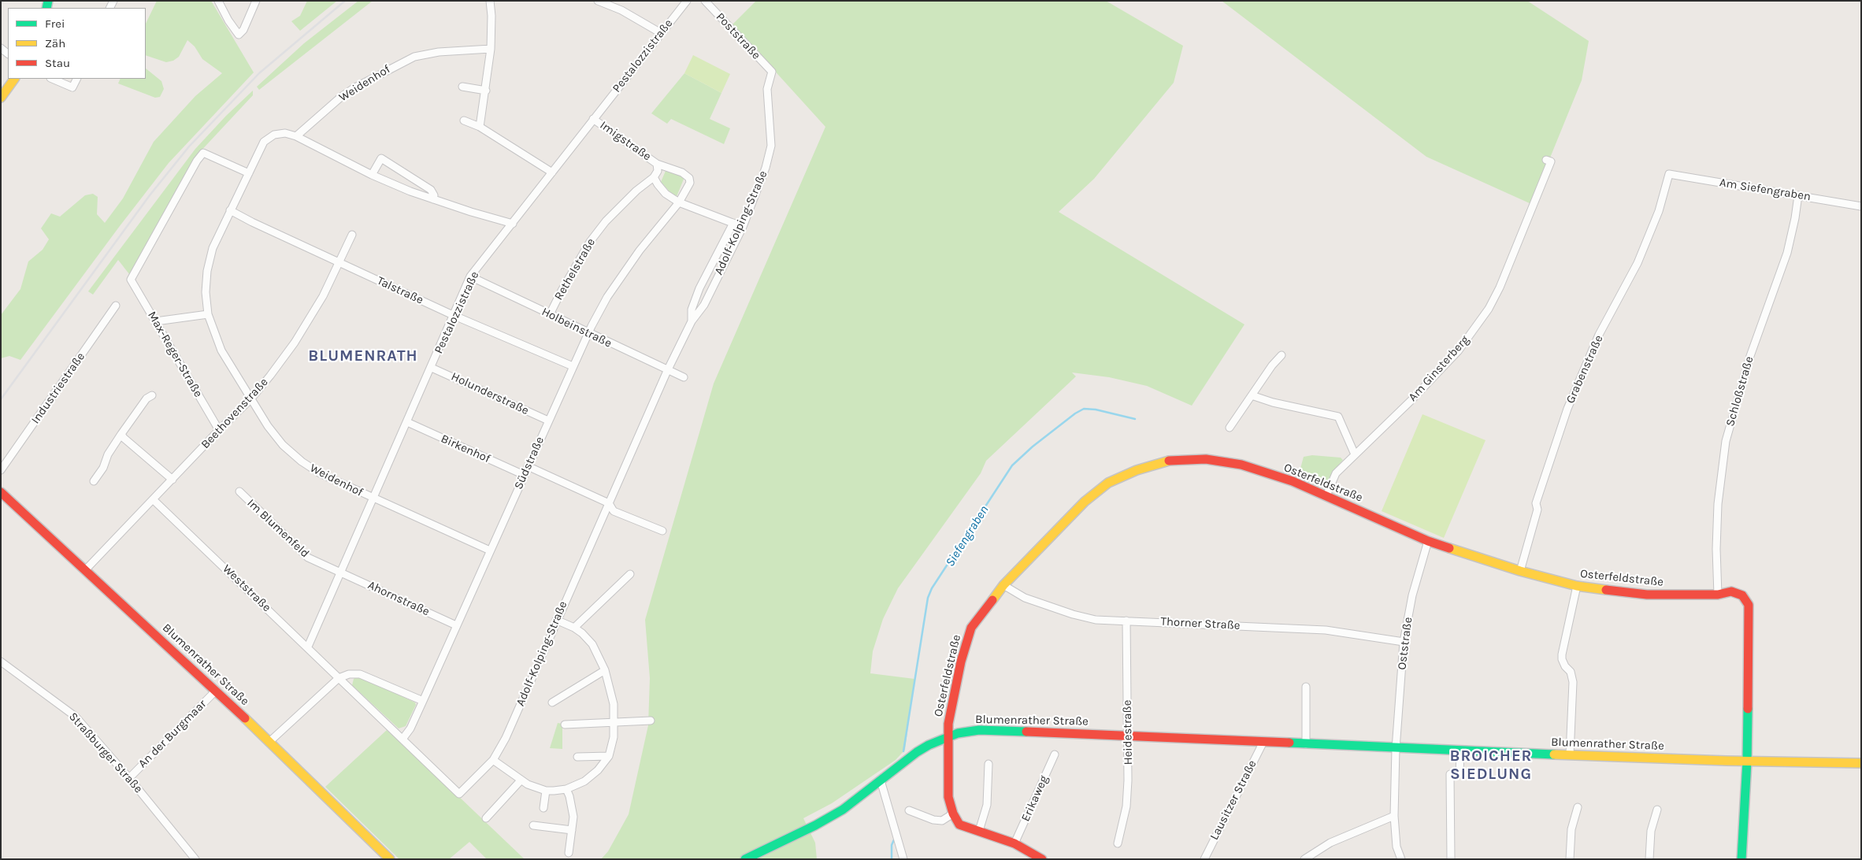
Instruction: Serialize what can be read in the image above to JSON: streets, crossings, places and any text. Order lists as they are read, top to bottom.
{
  "streets": {
    "street": [
      "Poststraße",
      "Pestalozzistraße",
      "Weidenhof",
      "Imigstraße",
      "Am Siefengraben",
      "Adolf-Kolping-Straße",
      "Rethelstraße",
      "Talstraße",
      "Holbeinstraße",
      "Max-Reger-Straße",
      "Am Ginsterberg",
      "Grabenstraße",
      "Industriestraße",
      "Schloßstraße",
      "Holunderstraße",
      "Beethovenstraße",
      "Birkenhof",
      "Südstraße",
      "Osterfeldstraße",
      "Im Blumenfeld",
      "Weststraße",
      "Ahornstraße",
      "Thorner Straße",
      "Oststraße",
      "Blumenrather Straße",
      "Heidestraße",
      "An der Burgmaar",
      "Straßburger Straße",
      "Erikaweg",
      "Lausitzer Straße"
    ]
  },
  "crossings": [
    ["Poststraße", "Adolf-Kolping-Straße"],
    ["Pestalozzistraße", "Weidenhof"],
    ["Pestalozzistraße", "Imigstraße"],
    ["Pestalozzistraße", "Talstraße"],
    ["Pestalozzistraße", "Holbeinstraße"],
    ["Pestalozzistraße", "Holunderstraße"],
    ["Pestalozzistraße", "Birkenhof"],
    ["Pestalozzistraße", "Im Blumenfeld"],
    ["Pestalozzistraße", "Weststraße"],
    ["Pestalozzistraße", "Ahornstraße"],
    ["Weidenhof", "Talstraße"],
    ["Weidenhof", "Max-Reger-Straße"],
    ["Weidenhof", "Beethovenstraße"],
    ["Weidenhof", "Südstraße"],
    ["Imigstraße", "Adolf-Kolping-Straße"],
    ["Imigstraße", "Rethelstraße"],
    ["Imigstraße", "Südstraße"],
    ["Am Siefengraben", "Grabenstraße"],
    ["Am Siefengraben", "Schloßstraße"],
    ["Adolf-Kolping-Straße", "Holbeinstraße"],
    ["Adolf-Kolping-Straße", "Weststraße"],
    ["Rethelstraße", "Holbeinstraße"],
    ["Talstraße", "Beethovenstraße"],
    ["Talstraße", "Südstraße"],
    ["Holbeinstraße", "Südstraße"],
    ["Max-Reger-Straße", "Beethovenstraße"],
    ["Am Ginsterberg", "Osterfeldstraße"],
    ["Grabenstraße", "Osterfeldstraße"],
    ["Schloßstraße", "Osterfeldstraße"],
    ["Holunderstraße", "Südstraße"],
    ["Beethovenstraße", "Weststraße"],
    ["Beethovenstraße", "Blumenrather Straße"],
    ["Birkenhof", "Südstraße"],
    ["Südstraße", "Weststraße"],
    ["Südstraße", "Ahornstraße"],
    ["Osterfeldstraße", "Thorner Straße"],
    ["Osterfeldstraße", "Oststraße"],
    ["Osterfeldstraße", "Blumenrather Straße"],
    ["Im Blumenfeld", "Ahornstraße"],
    ["Thorner Straße", "Oststraße"],
    ["Thorner Straße", "Heidestraße"],
    ["Oststraße", "Blumenrather Straße"],
    ["Blumenrather Straße", "Heidestraße"],
    ["Blumenrather Straße", "An der Burgmaar"],
    ["Blumenrather Straße", "Lausitzer Straße"],
    ["An der Burgmaar", "Straßburger Straße"]
  ],
  "districts": ["BLUMENRATH", "BROICHER SIEDLUNG"],
  "water": ["Siefengraben"],
  "legend": ["Frei", "Zäh", "Stau"]
}
